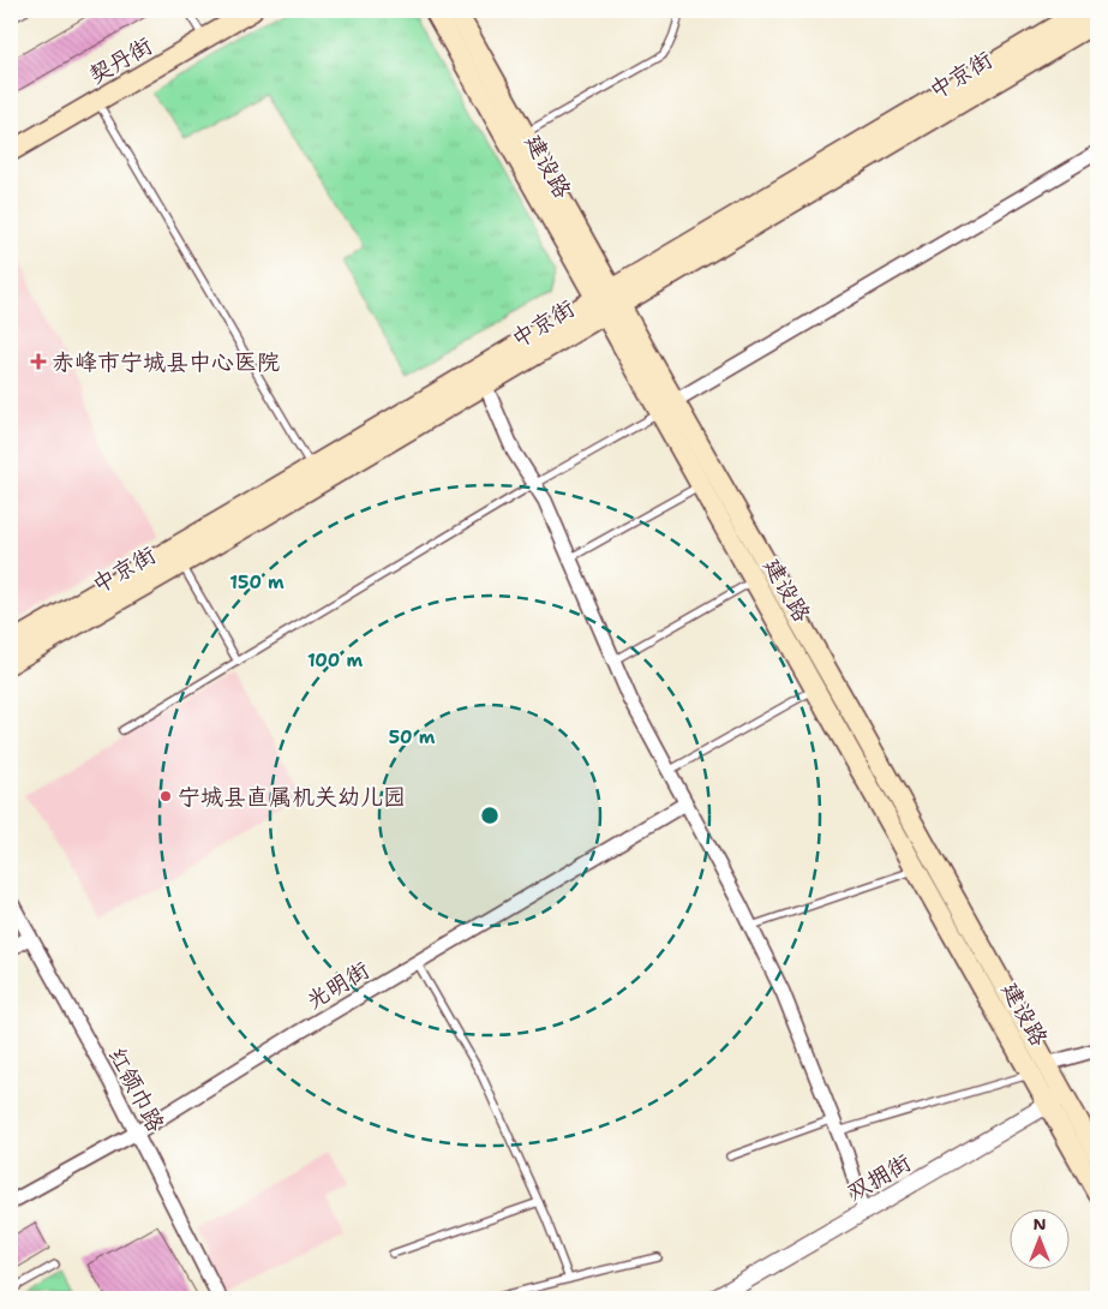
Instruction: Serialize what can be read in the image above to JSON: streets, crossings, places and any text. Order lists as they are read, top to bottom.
{
  "streets": {
    "main road": ["契丹街", "中京街", "建设路"],
    "street": ["光明街", "红领巾路", "双拥街"]
  },
  "crossings": [
    ["中京街", "建设路"],
    ["建设路", "双拥街"],
    ["光明街", "红领巾路"]
  ],
  "places": {
    "health": ["赤峰市宁城县中心医院"],
    "other": ["宁城县直属机关幼儿园"]
  },
  "north": "top",
  "rings": ["150 m", "100 m", "50 m"]
}
